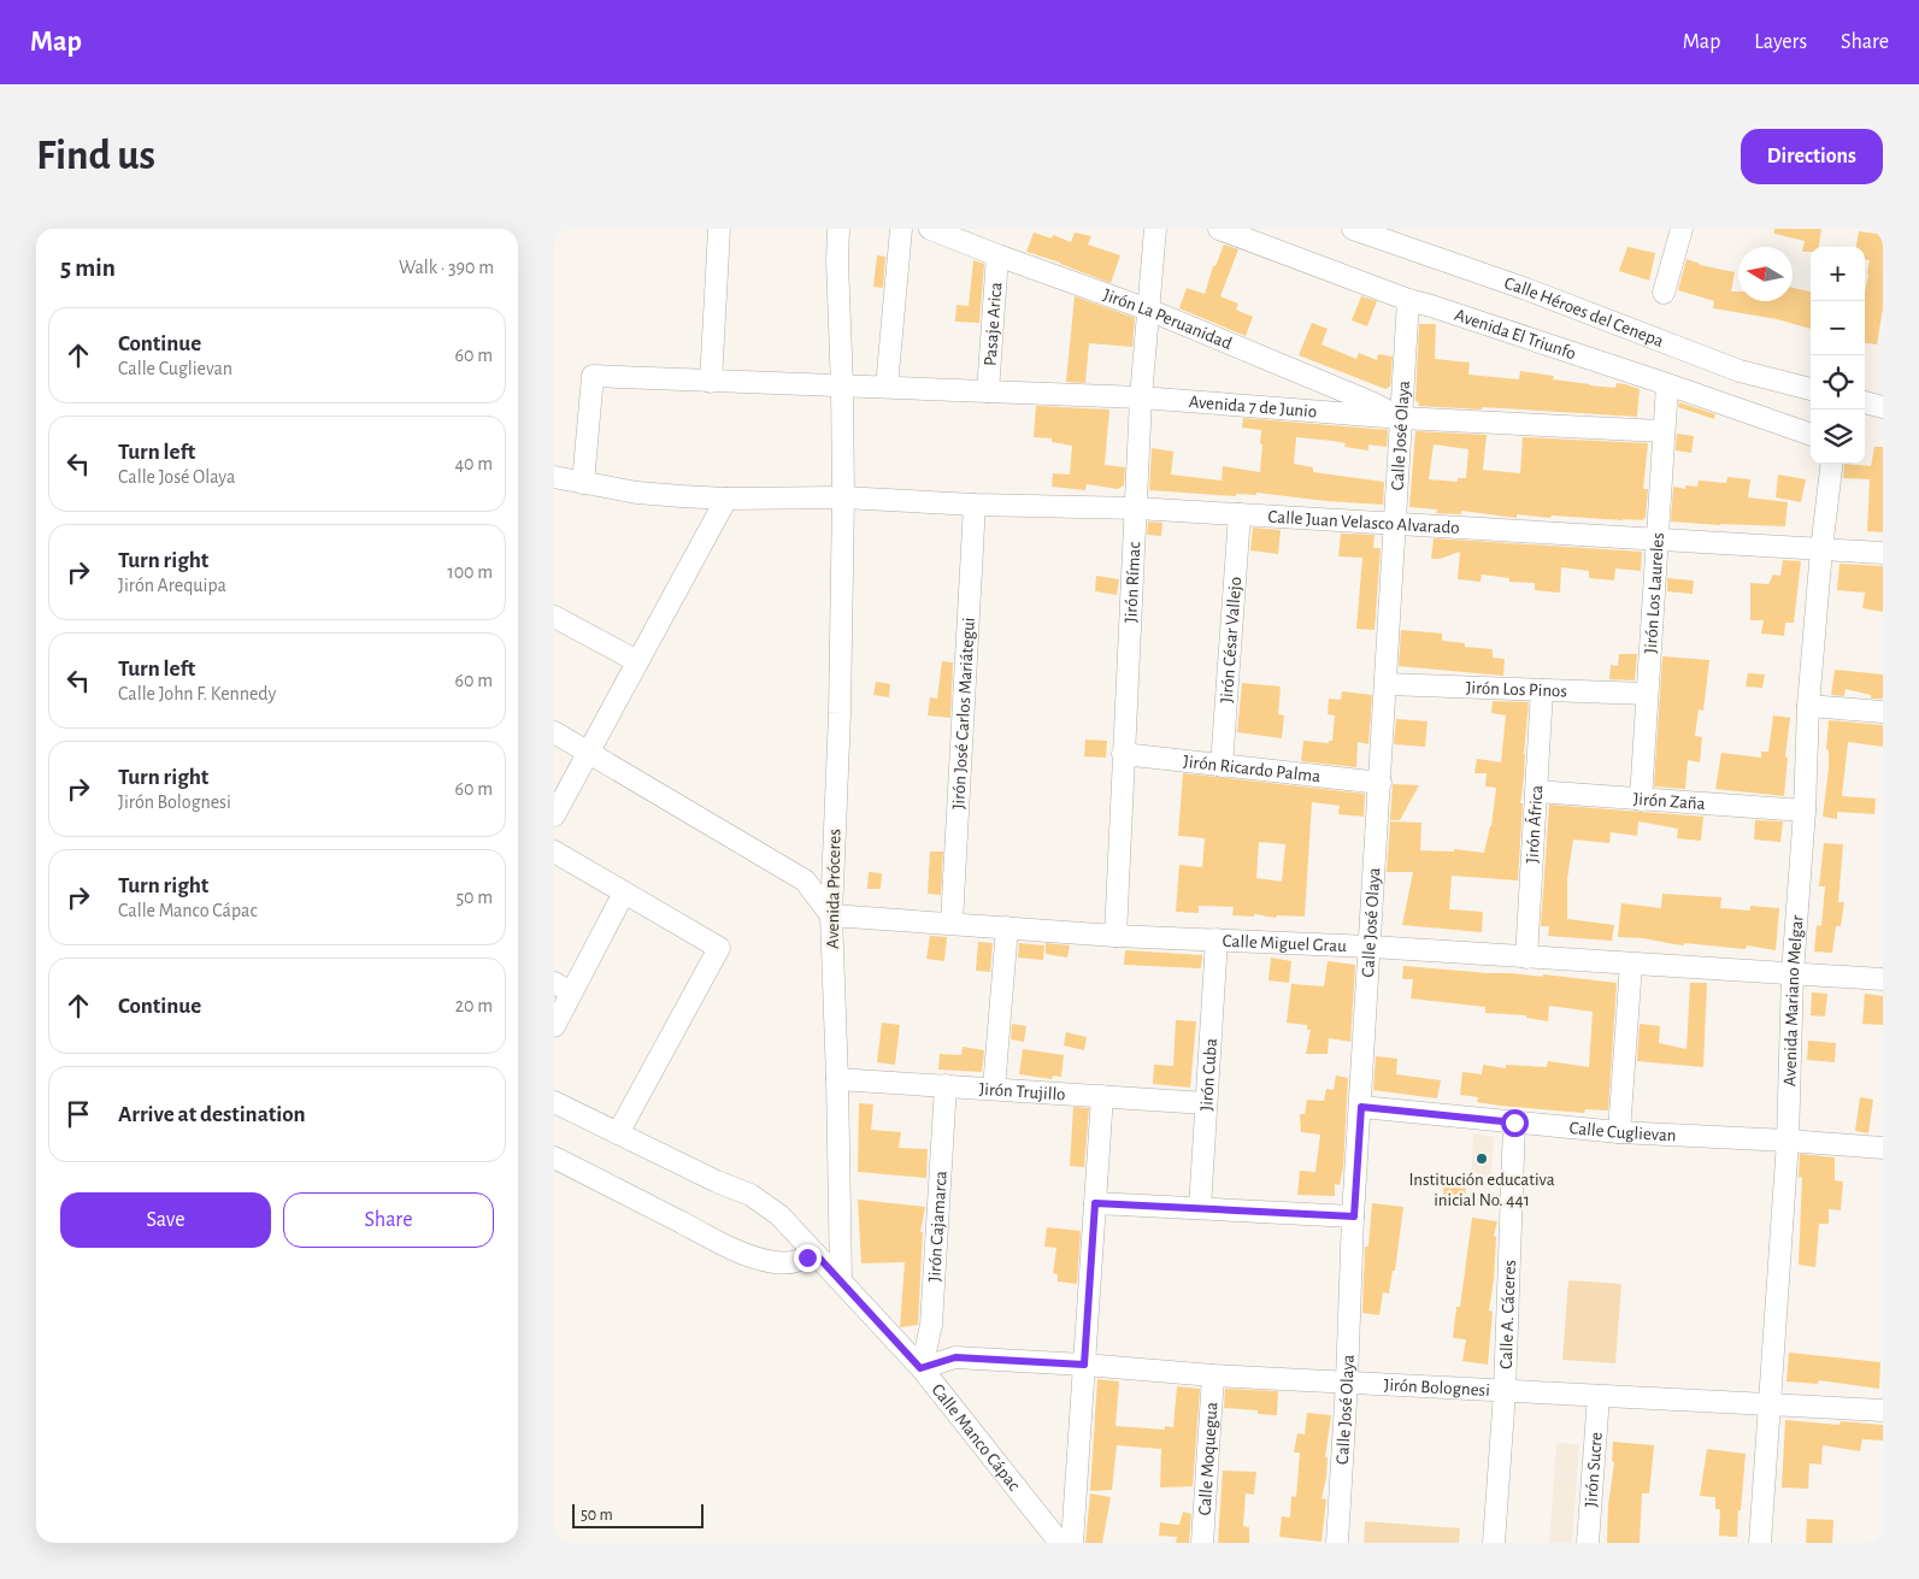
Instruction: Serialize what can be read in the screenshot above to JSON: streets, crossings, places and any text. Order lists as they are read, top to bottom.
{
  "streets": {
    "street": [
      "Calle Héroes del Cenepa",
      "Jirón La Peruanidad",
      "Pasaje Arica",
      "Avenida El Triunfo",
      "Avenida 7 de Junio",
      "Calle José Olaya",
      "Calle Juan Velasco Alvarado",
      "Jirón Rímac",
      "Jirón Los Laureles",
      "Jirón César Vallejo",
      "Jirón Los Pinos",
      "Jirón José Carlos Mariátegui",
      "Jirón Ricardo Palma",
      "Jirón Zaña",
      "Jirón África",
      "Avenida Próceres",
      "Calle Miguel Grau",
      "Avenida Mariano Melgar",
      "Jirón Cuba",
      "Jirón Trujillo",
      "Calle Cuglievan",
      "Jirón Cajamarca",
      "Calle A. Cáceres",
      "Jirón Bolognesi",
      "Calle Manco Cápac",
      "Calle Moquegua",
      "Jirón Sucre"
    ]
  },
  "crossings": [
    ["Jirón La Peruanidad", "Pasaje Arica"],
    ["Jirón La Peruanidad", "Avenida 7 de Junio"],
    ["Jirón La Peruanidad", "Calle José Olaya"],
    ["Jirón La Peruanidad", "Jirón Rímac"],
    ["Pasaje Arica", "Avenida 7 de Junio"],
    ["Avenida El Triunfo", "Calle José Olaya"],
    ["Avenida El Triunfo", "Jirón Los Laureles"],
    ["Avenida 7 de Junio", "Calle José Olaya"],
    ["Avenida 7 de Junio", "Calle Juan Velasco Alvarado"],
    ["Avenida 7 de Junio", "Jirón Rímac"],
    ["Avenida 7 de Junio", "Jirón Los Laureles"],
    ["Avenida 7 de Junio", "Avenida Próceres"],
    ["Calle José Olaya", "Calle Juan Velasco Alvarado"],
    ["Calle José Olaya", "Jirón Los Pinos"],
    ["Calle José Olaya", "Jirón Ricardo Palma"],
    ["Calle José Olaya", "Calle Miguel Grau"],
    ["Calle José Olaya", "Calle Cuglievan"],
    ["Calle José Olaya", "Jirón Bolognesi"],
    ["Calle Juan Velasco Alvarado", "Jirón Rímac"],
    ["Calle Juan Velasco Alvarado", "Jirón Los Laureles"],
    ["Calle Juan Velasco Alvarado", "Jirón César Vallejo"],
    ["Calle Juan Velasco Alvarado", "Jirón José Carlos Mariátegui"],
    ["Calle Juan Velasco Alvarado", "Avenida Próceres"],
    ["Calle Juan Velasco Alvarado", "Avenida Mariano Melgar"],
    ["Jirón Rímac", "Jirón Ricardo Palma"],
    ["Jirón Rímac", "Calle Miguel Grau"],
    ["Jirón Los Laureles", "Jirón Los Pinos"],
    ["Jirón Los Laureles", "Jirón Zaña"],
    ["Jirón César Vallejo", "Jirón Ricardo Palma"],
    ["Jirón Los Pinos", "Jirón África"],
    ["Jirón José Carlos Mariátegui", "Calle Miguel Grau"],
    ["Jirón Zaña", "Jirón África"],
    ["Jirón Zaña", "Avenida Mariano Melgar"],
    ["Jirón África", "Calle Miguel Grau"],
    ["Avenida Próceres", "Calle Miguel Grau"],
    ["Avenida Próceres", "Jirón Trujillo"],
    ["Avenida Próceres", "Calle Manco Cápac"],
    ["Calle Miguel Grau", "Avenida Mariano Melgar"],
    ["Calle Miguel Grau", "Jirón Cuba"],
    ["Avenida Mariano Melgar", "Calle Cuglievan"],
    ["Avenida Mariano Melgar", "Jirón Bolognesi"],
    ["Jirón Cuba", "Jirón Trujillo"],
    ["Jirón Trujillo", "Jirón Cajamarca"],
    ["Calle Cuglievan", "Calle A. Cáceres"],
    ["Jirón Cajamarca", "Jirón Bolognesi"],
    ["Jirón Cajamarca", "Calle Manco Cápac"],
    ["Calle A. Cáceres", "Jirón Bolognesi"],
    ["Jirón Bolognesi", "Calle Manco Cápac"],
    ["Jirón Bolognesi", "Calle Moquegua"],
    ["Jirón Bolognesi", "Jirón Sucre"]
  ],
  "places": ["Institución educativa inicial No. 441"],
  "scale_bar": "50 m",
  "north": "left",
  "page": {
    "header": "Map",
    "nav": ["Map", "Layers", "Share"],
    "buttons": [
      "Directions",
      ["Save", "Share"]
    ],
    "title": "Find us",
    "heading": ["5 min", "Walk · 390 m"],
    "map_buttons": ["+", "−"],
    "list": [
      ["Continue", "Calle Cuglievan", "60 m"],
      ["Turn left", "Calle José Olaya", "40 m"],
      ["Turn right", "Jirón Arequipa", "100 m"],
      ["Turn left", "Calle John F. Kennedy", "60 m"],
      ["Turn right", "Jirón Bolognesi", "60 m"],
      ["Turn right", "Calle Manco Cápac", "50 m"],
      ["Continue", "20 m"],
      "Arrive at destination"
    ],
    "scale": "50 m"
  }
}
